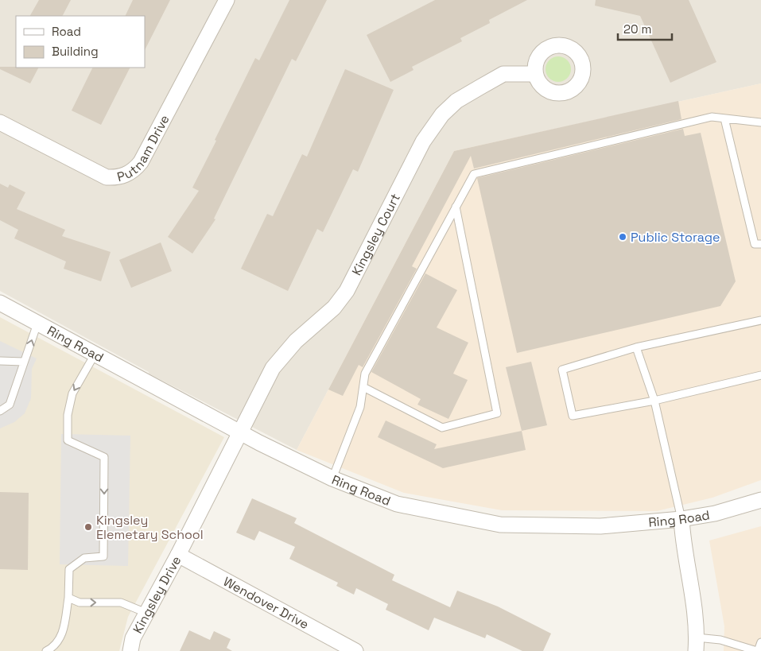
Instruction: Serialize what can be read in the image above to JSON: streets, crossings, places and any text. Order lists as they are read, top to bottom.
{
  "streets": {
    "street": [
      "Putnam Drive",
      "Kingsley Court",
      "Ring Road",
      "Kingsley Drive",
      "Wendover Drive"
    ]
  },
  "crossings": [
    ["Kingsley Court", "Ring Road"],
    ["Kingsley Court", "Kingsley Drive"],
    ["Ring Road", "Kingsley Drive"],
    ["Kingsley Drive", "Wendover Drive"]
  ],
  "places": ["Public Storage", "Kingsley Elemetary School"],
  "legend": ["Road", "Building"],
  "scale_bar": "20 m"
}
